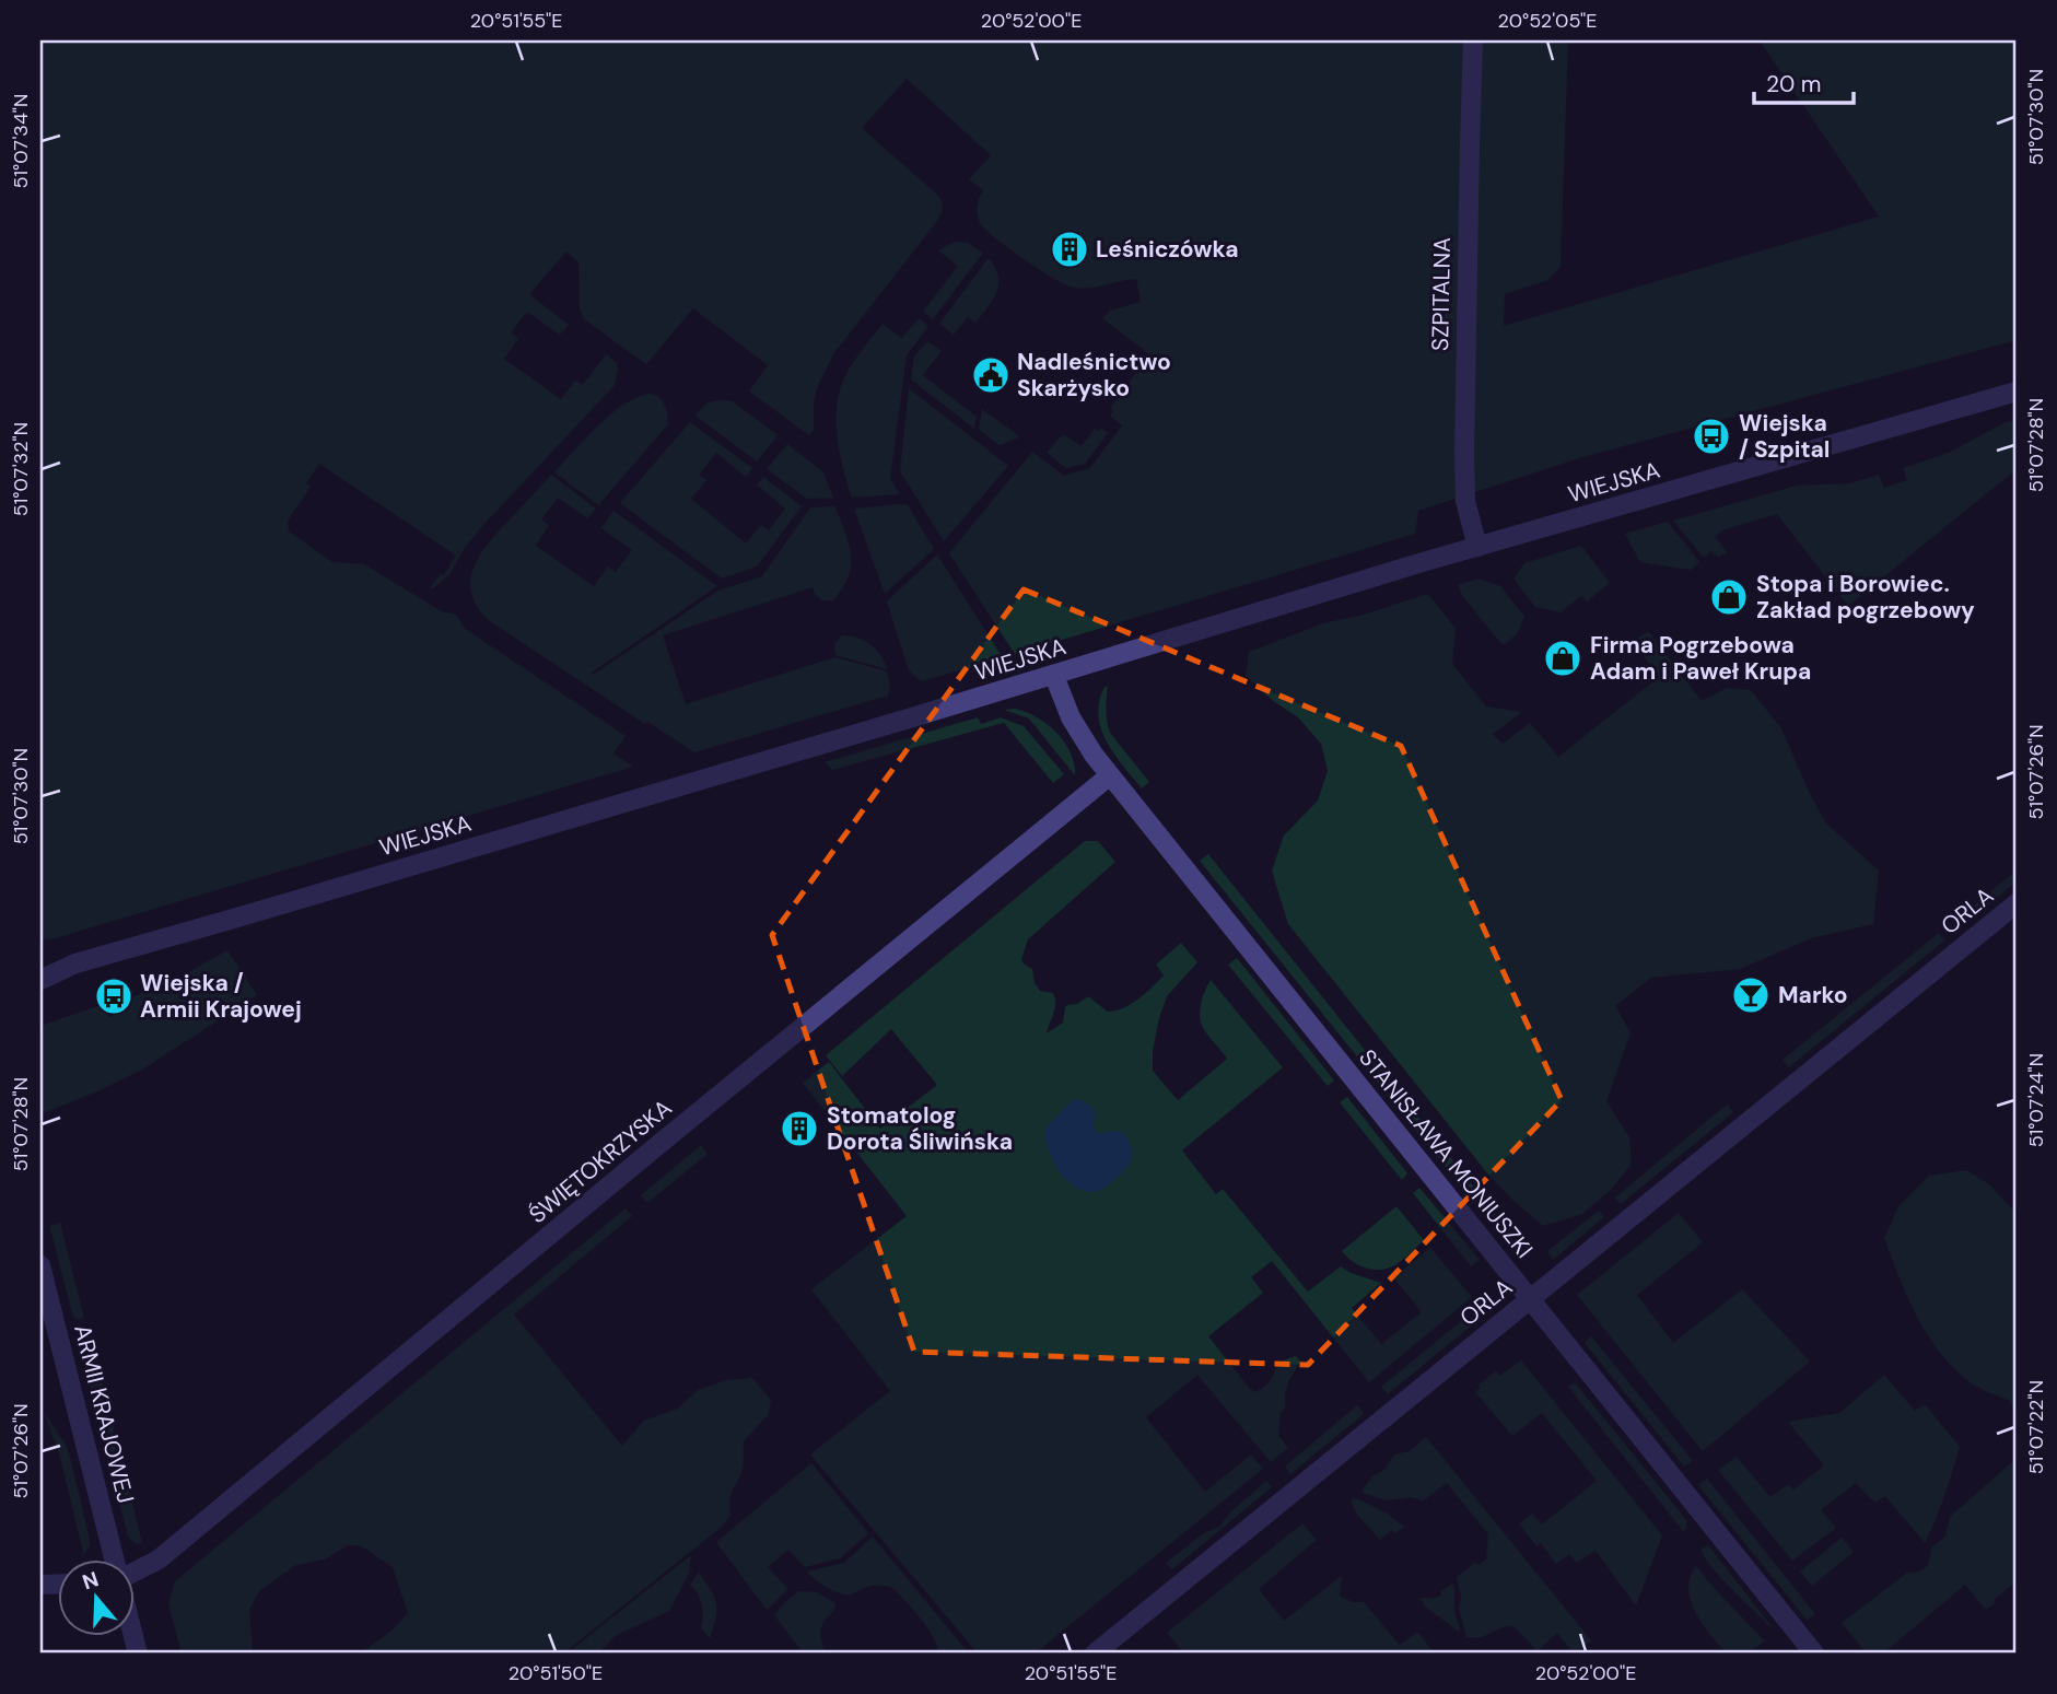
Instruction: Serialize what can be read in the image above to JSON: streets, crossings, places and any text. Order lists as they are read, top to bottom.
{
  "streets": {
    "street": [
      "SZPITALNA",
      "WIEJSKA",
      "ORLA",
      "STANISŁAWA MONIUSZKI",
      "ŚWIĘTOKRZYSKA",
      "ARMII KRAJOWEJ"
    ]
  },
  "crossings": [
    ["SZPITALNA", "WIEJSKA"],
    ["WIEJSKA", "STANISŁAWA MONIUSZKI"],
    ["ORLA", "STANISŁAWA MONIUSZKI"],
    ["STANISŁAWA MONIUSZKI", "ŚWIĘTOKRZYSKA"]
  ],
  "places": {
    "building": ["Leśniczówka", "Stomatolog Dorota Śliwińska"],
    "public building": ["Nadleśnictwo Skarżysko"],
    "bus stop": ["Wiejska / Szpital", "Wiejska / Armii Krajowej"],
    "shop": ["Stopa i Borowiec. Zakład pogrzebowy", "Firma Pogrzebowa Adam i Paweł Krupa"],
    "bar": ["Marko"]
  },
  "scale_bar": "20 m",
  "north": "top",
  "coordinates": [
    "20°51'55\"E",
    "20°52'00\"E",
    "20°52'05\"E",
    "51°07'30\"N",
    "51°07'34\"N",
    "51°07'28\"N",
    "51°07'32\"N",
    "51°07'26\"N",
    "51°07'24\"N",
    "51°07'22\"N",
    "20°51'50\"E"
  ]
}
